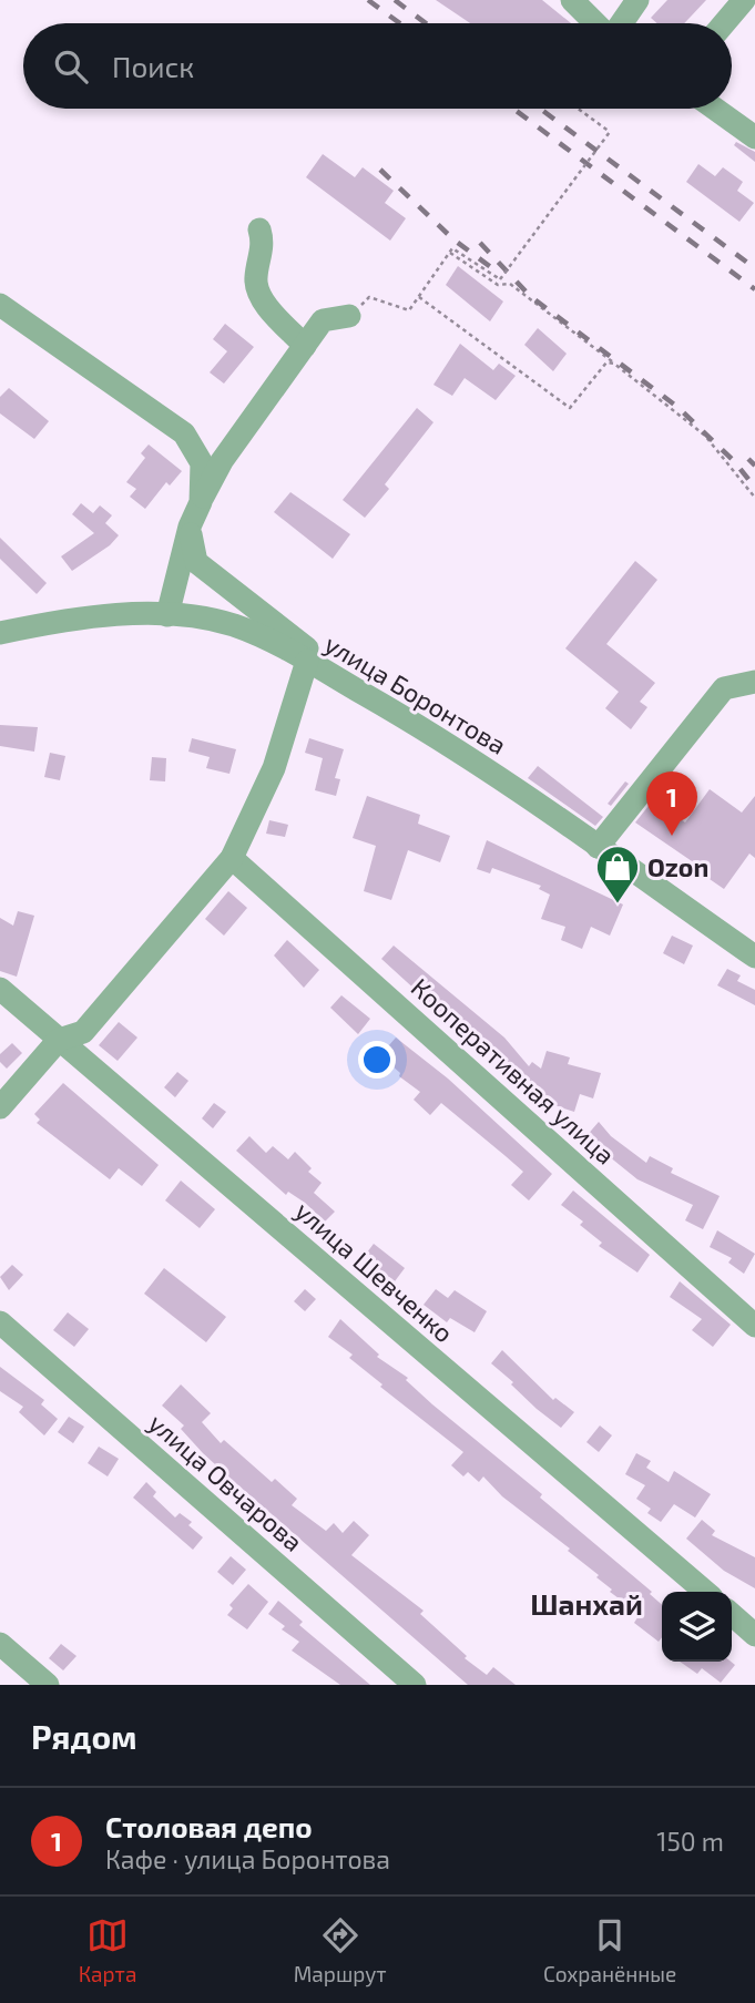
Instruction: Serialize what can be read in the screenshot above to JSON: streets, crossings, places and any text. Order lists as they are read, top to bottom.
{
  "streets": {
    "street": [
      "улица Боронтова",
      "Кооперативная улица",
      "улица Шевченко",
      "улица Овчарова"
    ]
  },
  "districts": ["Шанхай"],
  "places": {
    "shop": ["Ozon"]
  },
  "page": {
    "search": "Поиск",
    "pins": "1",
    "heading": "Рядом",
    "list": [
      {
        "mark": "1",
        "name": "Столовая депо",
        "note": "Кафе · улица Боронтова",
        "value": "150 m"
      }
    ],
    "nav": ["Карта", "Маршрут", "Сохранённые"]
  }
}
